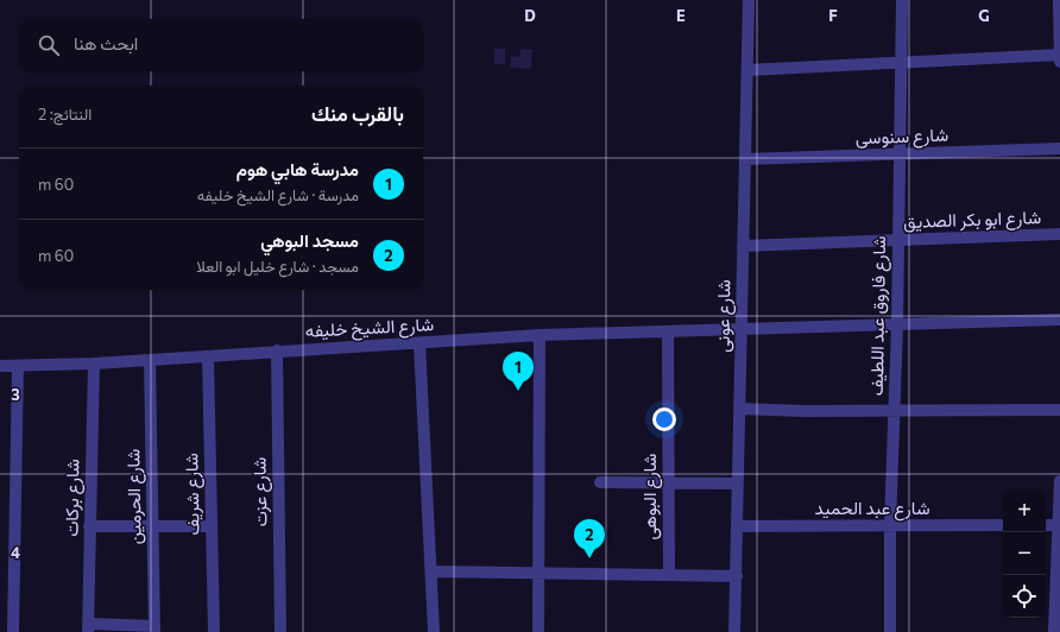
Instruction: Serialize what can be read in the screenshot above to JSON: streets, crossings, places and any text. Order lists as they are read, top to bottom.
{
  "streets": {
    "street": [
      "شارع سنوسى",
      "شارع ابو بكر الصديق",
      "شارع عونى",
      "شارع فاروق عبد اللطيف",
      "شارع الشيخ خليفه",
      "شارع عزت",
      "شارع شريف",
      "شارع الحرمين",
      "شارع البوهى",
      "شارع بركات",
      "شارع عبد الحميد"
    ]
  },
  "crossings": [
    ["شارع سنوسى", "شارع عونى"],
    ["شارع سنوسى", "شارع فاروق عبد اللطيف"],
    ["شارع ابو بكر الصديق", "شارع عونى"],
    ["شارع ابو بكر الصديق", "شارع فاروق عبد اللطيف"],
    ["شارع عونى", "شارع الشيخ خليفه"],
    ["شارع عونى", "شارع عبد الحميد"],
    ["شارع فاروق عبد اللطيف", "شارع الشيخ خليفه"],
    ["شارع فاروق عبد اللطيف", "شارع عبد الحميد"],
    ["شارع الشيخ خليفه", "شارع عزت"],
    ["شارع الشيخ خليفه", "شارع شريف"],
    ["شارع الشيخ خليفه", "شارع الحرمين"],
    ["شارع الشيخ خليفه", "شارع البوهى"],
    ["شارع الشيخ خليفه", "شارع بركات"]
  ],
  "page": {
    "search": "ابحث هنا",
    "heading": ["بالقرب منك", "النتائج: 2"],
    "list": [
      {
        "mark": "1",
        "name": "مدرسة هابي هوم",
        "note": "مدرسة · شارع الشيخ خليفه",
        "value": "60 m"
      },
      {
        "mark": "2",
        "name": "مسجد البوهي",
        "note": "مسجد · شارع خليل ابو العلا",
        "value": "60 m"
      }
    ],
    "pins": ["1", "2"],
    "map_buttons": ["+", "−"]
  },
  "grid": {
    "columns": [
      "D",
      "E",
      "F",
      "G"
    ],
    "rows": ["3", "4"]
  }
}
